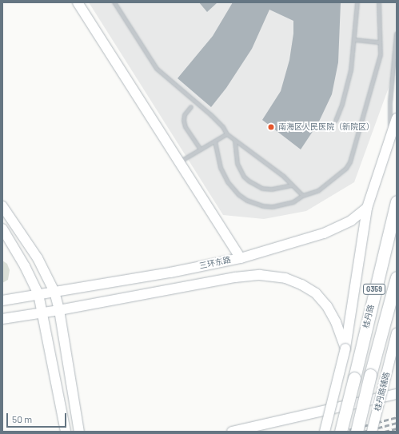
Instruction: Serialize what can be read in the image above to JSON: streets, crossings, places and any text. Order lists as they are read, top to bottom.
{
  "streets": {
    "highway": ["G359", "桂丹路"],
    "main road": ["三环东路", "桂丹路辅路"]
  },
  "places": ["南海区人民医院（新院区）"],
  "scale_bar": "50 m"
}
